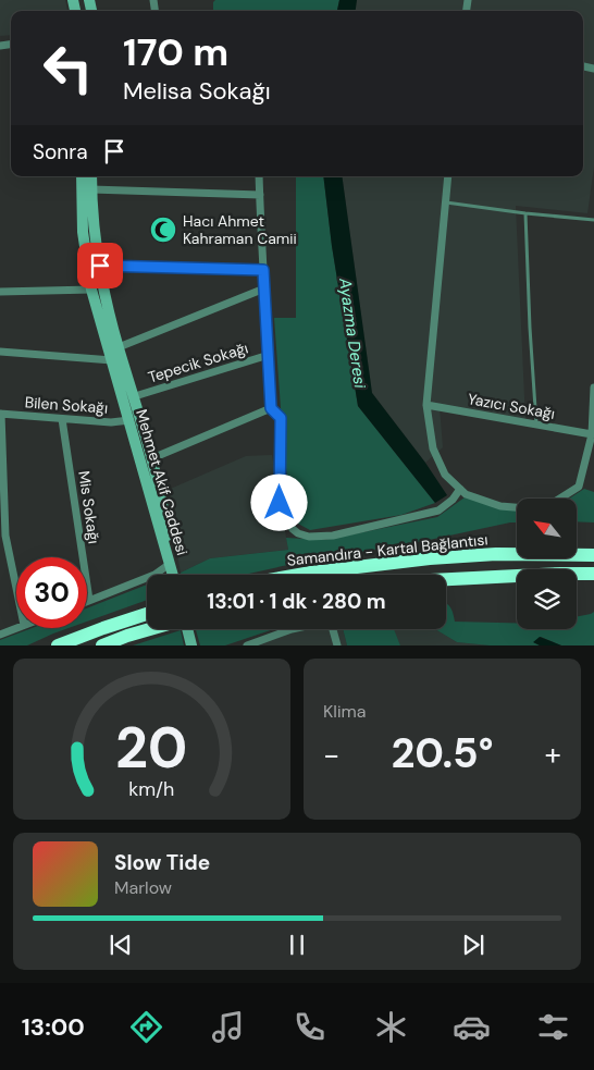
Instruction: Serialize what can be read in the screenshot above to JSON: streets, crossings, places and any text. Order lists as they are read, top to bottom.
{
  "streets": {
    "highway": ["Samandıra - Kartal Bağlantısı"],
    "main road": ["Mehmet Akif Caddesi"],
    "street": [
      "Tepecik Sokağı",
      "Bilen Sokağı",
      "Yazıcı Sokağı",
      "Mis Sokağı"
    ]
  },
  "crossings": [
    ["Tepecik Sokağı", "Mehmet Akif Caddesi"],
    ["Bilen Sokağı", "Mehmet Akif Caddesi"],
    ["Bilen Sokağı", "Mis Sokağı"]
  ],
  "water": ["Ayazma Deresi"],
  "places": {
    "mosque": ["Hacı Ahmet Kahraman Camii"]
  },
  "north": "top left",
  "page": {
    "turn": ["170 m", "Melisa Sokağı"],
    "then": "Sonra",
    "limit": "30",
    "trip": "13:01 · 1 dk · 280 m",
    "tile": "Klima",
    "heat": ["−", "20.5°", "+"],
    "song": ["Slow Tide", "Marlow"],
    "tabs": "13:00",
    "gauge": ["20", "km/h"]
  }
}
